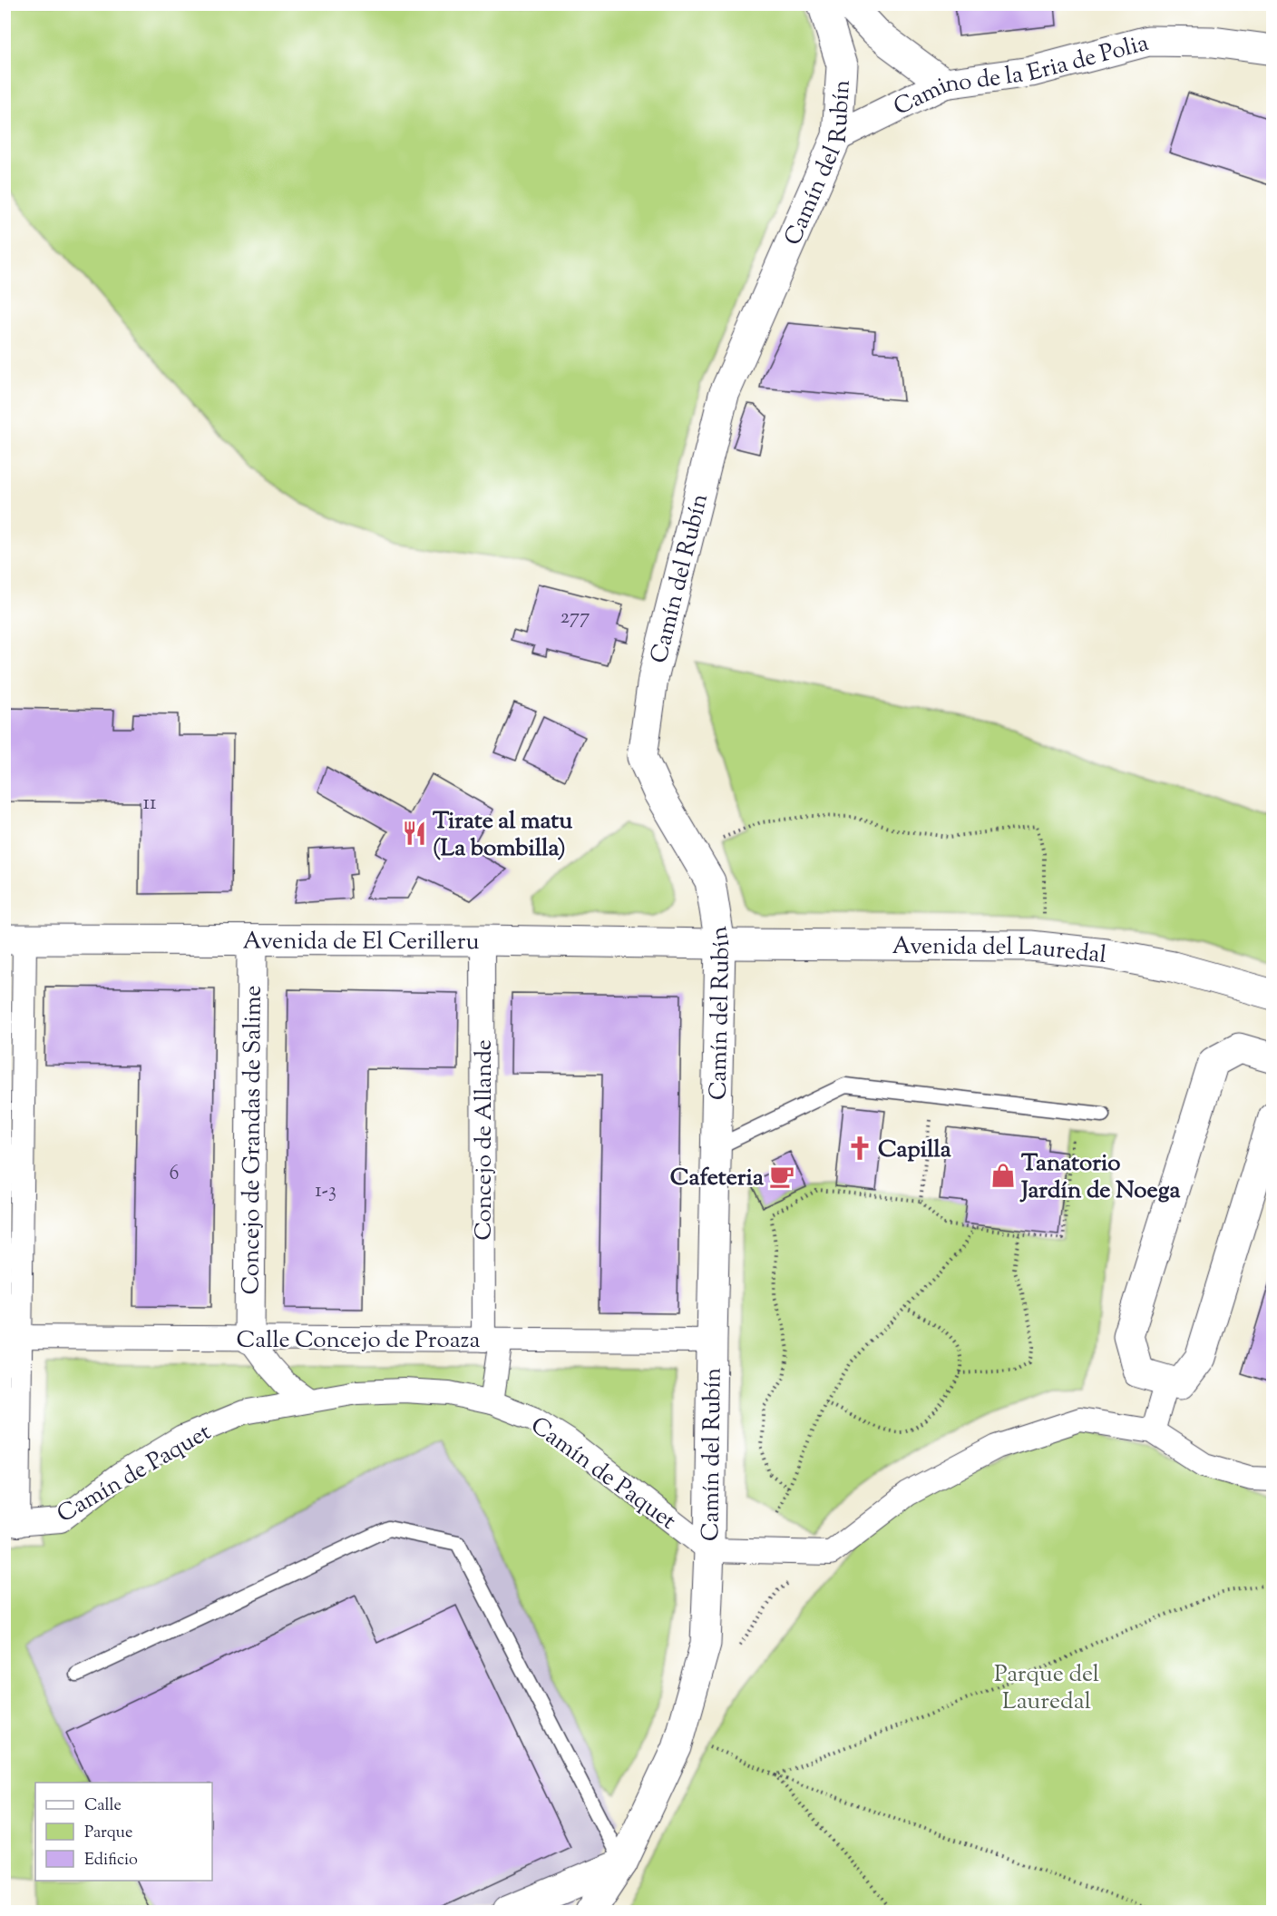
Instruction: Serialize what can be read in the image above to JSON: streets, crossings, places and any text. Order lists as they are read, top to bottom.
{
  "streets": {
    "street": [
      "Camino de la Eria de Polia",
      "Camín del Rubín",
      "Avenida de El Cerilleru",
      "Avenida del Lauredal",
      "Concejo de Grandas de Salime",
      "Concejo de Allande",
      "Calle Concejo de Proaza",
      "Camín de Paquet"
    ]
  },
  "crossings": [
    ["Camino de la Eria de Polia", "Camín del Rubín"],
    ["Camín del Rubín", "Avenida de El Cerilleru"],
    ["Camín del Rubín", "Avenida del Lauredal"],
    ["Camín del Rubín", "Calle Concejo de Proaza"],
    ["Camín del Rubín", "Camín de Paquet"],
    ["Avenida de El Cerilleru", "Avenida del Lauredal"],
    ["Avenida de El Cerilleru", "Concejo de Grandas de Salime"],
    ["Avenida de El Cerilleru", "Concejo de Allande"],
    ["Concejo de Grandas de Salime", "Calle Concejo de Proaza"],
    ["Concejo de Allande", "Calle Concejo de Proaza"],
    ["Concejo de Allande", "Camín de Paquet"]
  ],
  "parks": ["Parque del Lauredal"],
  "places": {
    "restaurant": ["Tirate al matu (La bombilla)"],
    "church": ["Capilla"],
    "shop": ["Tanatorio Jardín de Noega"],
    "cafe": ["Cafeteria"]
  },
  "house_numbers": [
    "277",
    "11",
    "6",
    "1-3"
  ],
  "legend": ["Calle", "Parque", "Edificio"]
}
